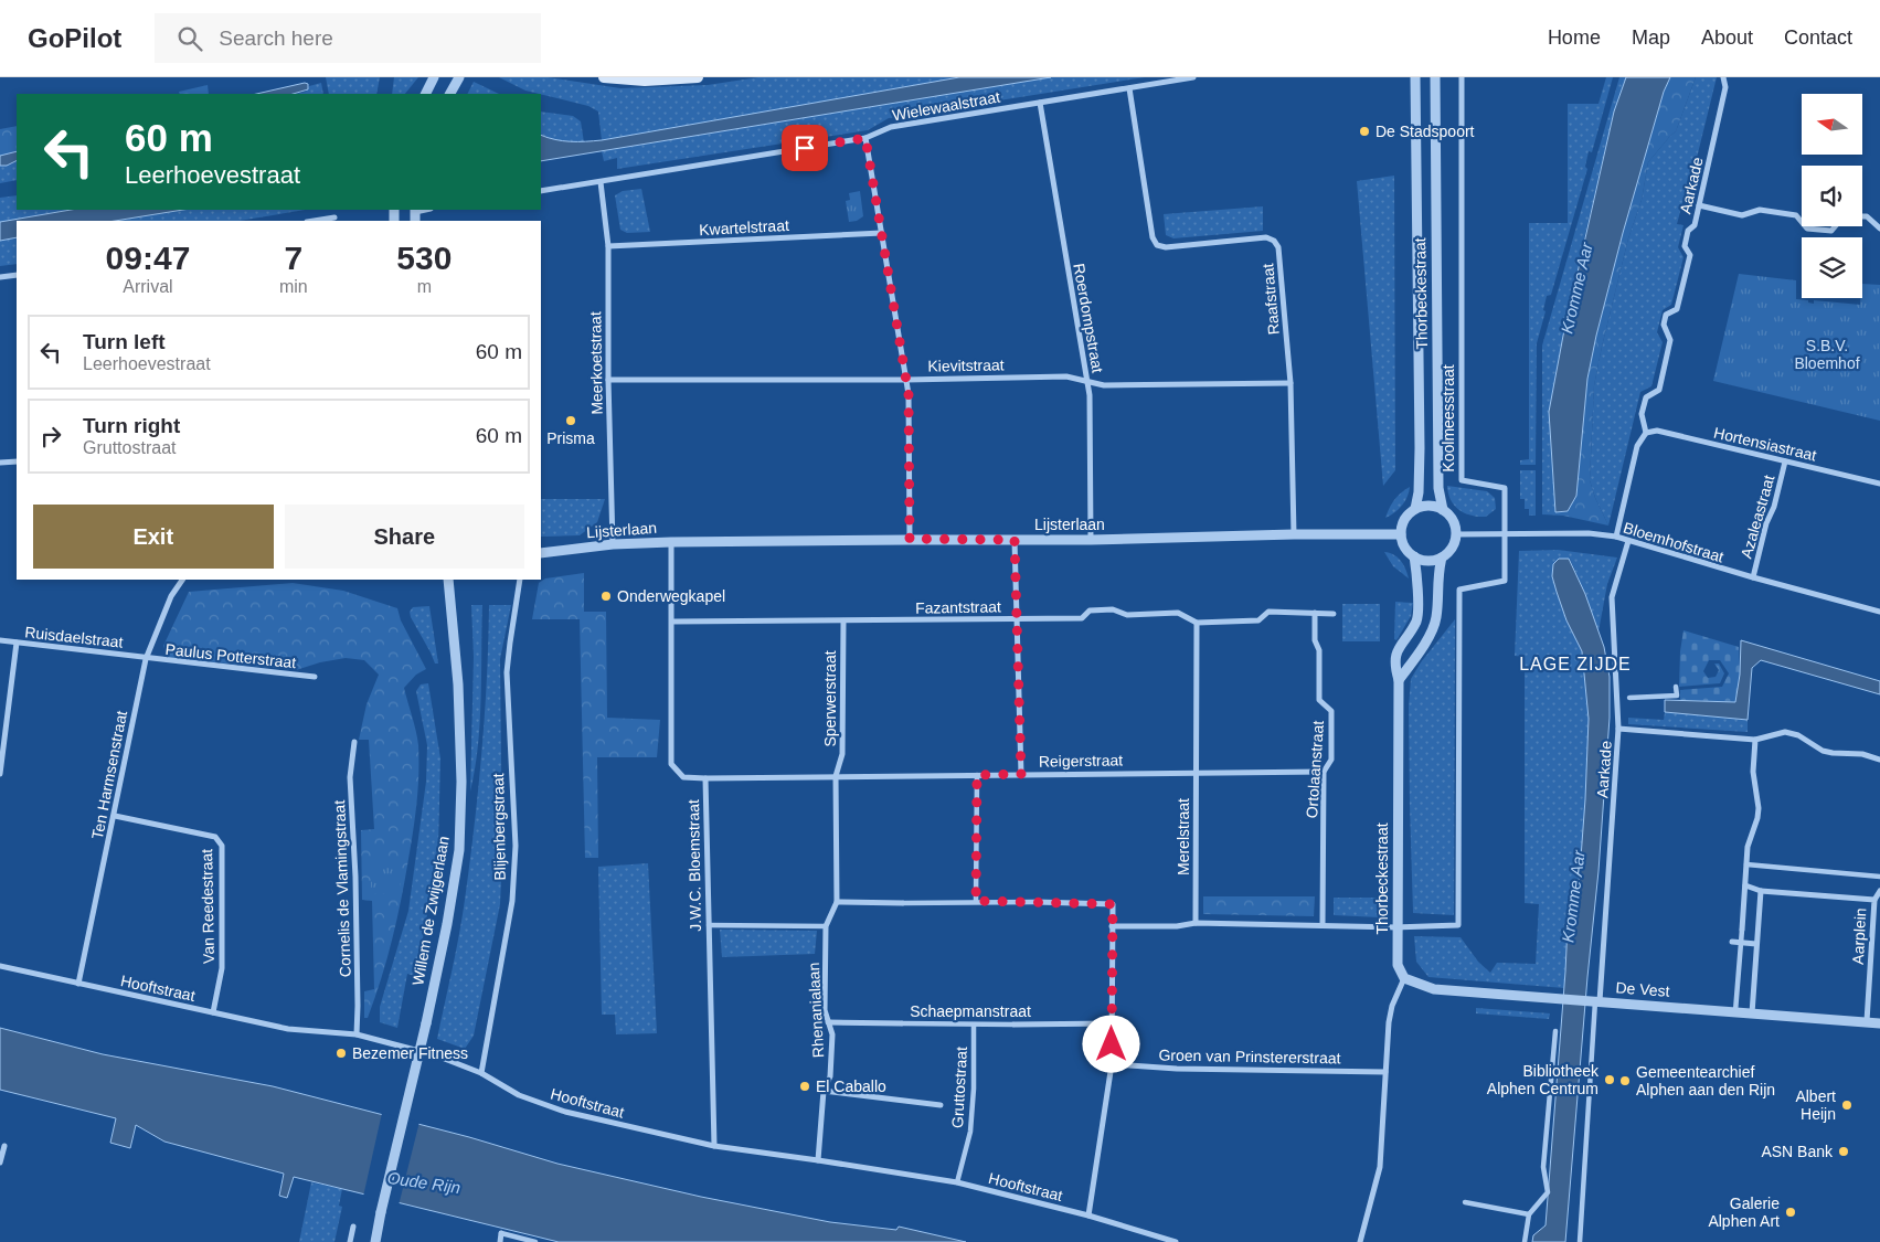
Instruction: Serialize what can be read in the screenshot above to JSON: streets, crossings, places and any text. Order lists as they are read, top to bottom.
{
  "streets": {
    "street": [
      "Wielewaalstraat",
      "Aarkade",
      "Kwartelstraat",
      "Thorbeckestraat",
      "Raafstraat",
      "Roerdompstraat",
      "Meerkoetstraat",
      "Kievitstraat",
      "Koolmeesstraat",
      "Hortensiastraat",
      "Azaleastraat",
      "Lijsterlaan",
      "Bloemhofstraat",
      "Fazantstraat",
      "Ruisdaelstraat",
      "Paulus Potterstraat",
      "Sperwerstraat",
      "Reigerstraat",
      "Ortolaanstraat",
      "Ten Harmsenstraat",
      "Blijenbergstraat",
      "Merelstraat",
      "J.W.C. Bloemstraat",
      "Cornelis de Vlamingstraat",
      "Van Reedestraat",
      "Willem de Zwijgerlaan",
      "Aarplein",
      "Hooftstraat",
      "De Vest",
      "Rhenanialaan",
      "Schaepmanstraat",
      "Groen van Prinstererstraat",
      "Gruttostraat"
    ]
  },
  "crossings": [
    ["Wielewaalstraat", "Raafstraat"],
    ["Wielewaalstraat", "Roerdompstraat"],
    ["Wielewaalstraat", "Meerkoetstraat"],
    ["Aarkade", "Hortensiastraat"],
    ["Aarkade", "Bloemhofstraat"],
    ["Aarkade", "De Vest"],
    ["Kwartelstraat", "Meerkoetstraat"],
    ["Thorbeckestraat", "Koolmeesstraat"],
    ["Thorbeckestraat", "Lijsterlaan"],
    ["Thorbeckestraat", "Bloemhofstraat"],
    ["Thorbeckestraat", "De Vest"],
    ["Raafstraat", "Kievitstraat"],
    ["Raafstraat", "Lijsterlaan"],
    ["Roerdompstraat", "Kievitstraat"],
    ["Roerdompstraat", "Lijsterlaan"],
    ["Meerkoetstraat", "Kievitstraat"],
    ["Meerkoetstraat", "Lijsterlaan"],
    ["Koolmeesstraat", "Bloemhofstraat"],
    ["Hortensiastraat", "Azaleastraat"],
    ["Azaleastraat", "Bloemhofstraat"],
    ["Lijsterlaan", "Bloemhofstraat"],
    ["Lijsterlaan", "J.W.C. Bloemstraat"],
    ["Fazantstraat", "Sperwerstraat"],
    ["Fazantstraat", "Ortolaanstraat"],
    ["Fazantstraat", "Merelstraat"],
    ["Fazantstraat", "J.W.C. Bloemstraat"],
    ["Ruisdaelstraat", "Paulus Potterstraat"],
    ["Ruisdaelstraat", "Ten Harmsenstraat"],
    ["Paulus Potterstraat", "Ten Harmsenstraat"],
    ["Sperwerstraat", "Reigerstraat"],
    ["Sperwerstraat", "Rhenanialaan"],
    ["Reigerstraat", "Ortolaanstraat"],
    ["Reigerstraat", "Merelstraat"],
    ["Reigerstraat", "J.W.C. Bloemstraat"],
    ["Reigerstraat", "Rhenanialaan"],
    ["Ten Harmsenstraat", "Van Reedestraat"],
    ["Ten Harmsenstraat", "Hooftstraat"],
    ["Blijenbergstraat", "Hooftstraat"],
    ["J.W.C. Bloemstraat", "Hooftstraat"],
    ["Cornelis de Vlamingstraat", "Hooftstraat"],
    ["Van Reedestraat", "Hooftstraat"],
    ["Aarplein", "De Vest"],
    ["Hooftstraat", "Rhenanialaan"],
    ["Hooftstraat", "Gruttostraat"],
    ["Rhenanialaan", "Schaepmanstraat"],
    ["Schaepmanstraat", "Gruttostraat"]
  ],
  "districts": ["LAGE ZIJDE"],
  "water": ["Kromme Aar", "Oude Rijn"],
  "parks": ["S.B.V. Bloemhof"],
  "places": [
    "De Stadspoort",
    "Prisma",
    "Onderwegkapel",
    "Bezemer Fitness",
    "Bibliotheek Alphen Centrum",
    "Gemeentearchief Alphen aan den Rijn",
    "El Caballo",
    "Albert Heijn",
    "ASN Bank",
    "Galerie Alphen Art"
  ],
  "north": "left",
  "page": {
    "header": "GoPilot",
    "search": "Search here",
    "nav": [
      "Home",
      "Map",
      "About",
      "Contact"
    ],
    "turn": ["60 m", "Leerhoevestraat"],
    "eta": [
      "09:47",
      "Arrival",
      "7",
      "min",
      "530",
      "m"
    ],
    "list": [
      {
        "name": "Turn left",
        "note": "Leerhoevestraat",
        "value": "60 m"
      },
      {
        "name": "Turn right",
        "note": "Gruttostraat",
        "value": "60 m"
      }
    ],
    "buttons": ["Exit", "Share"]
  }
}
